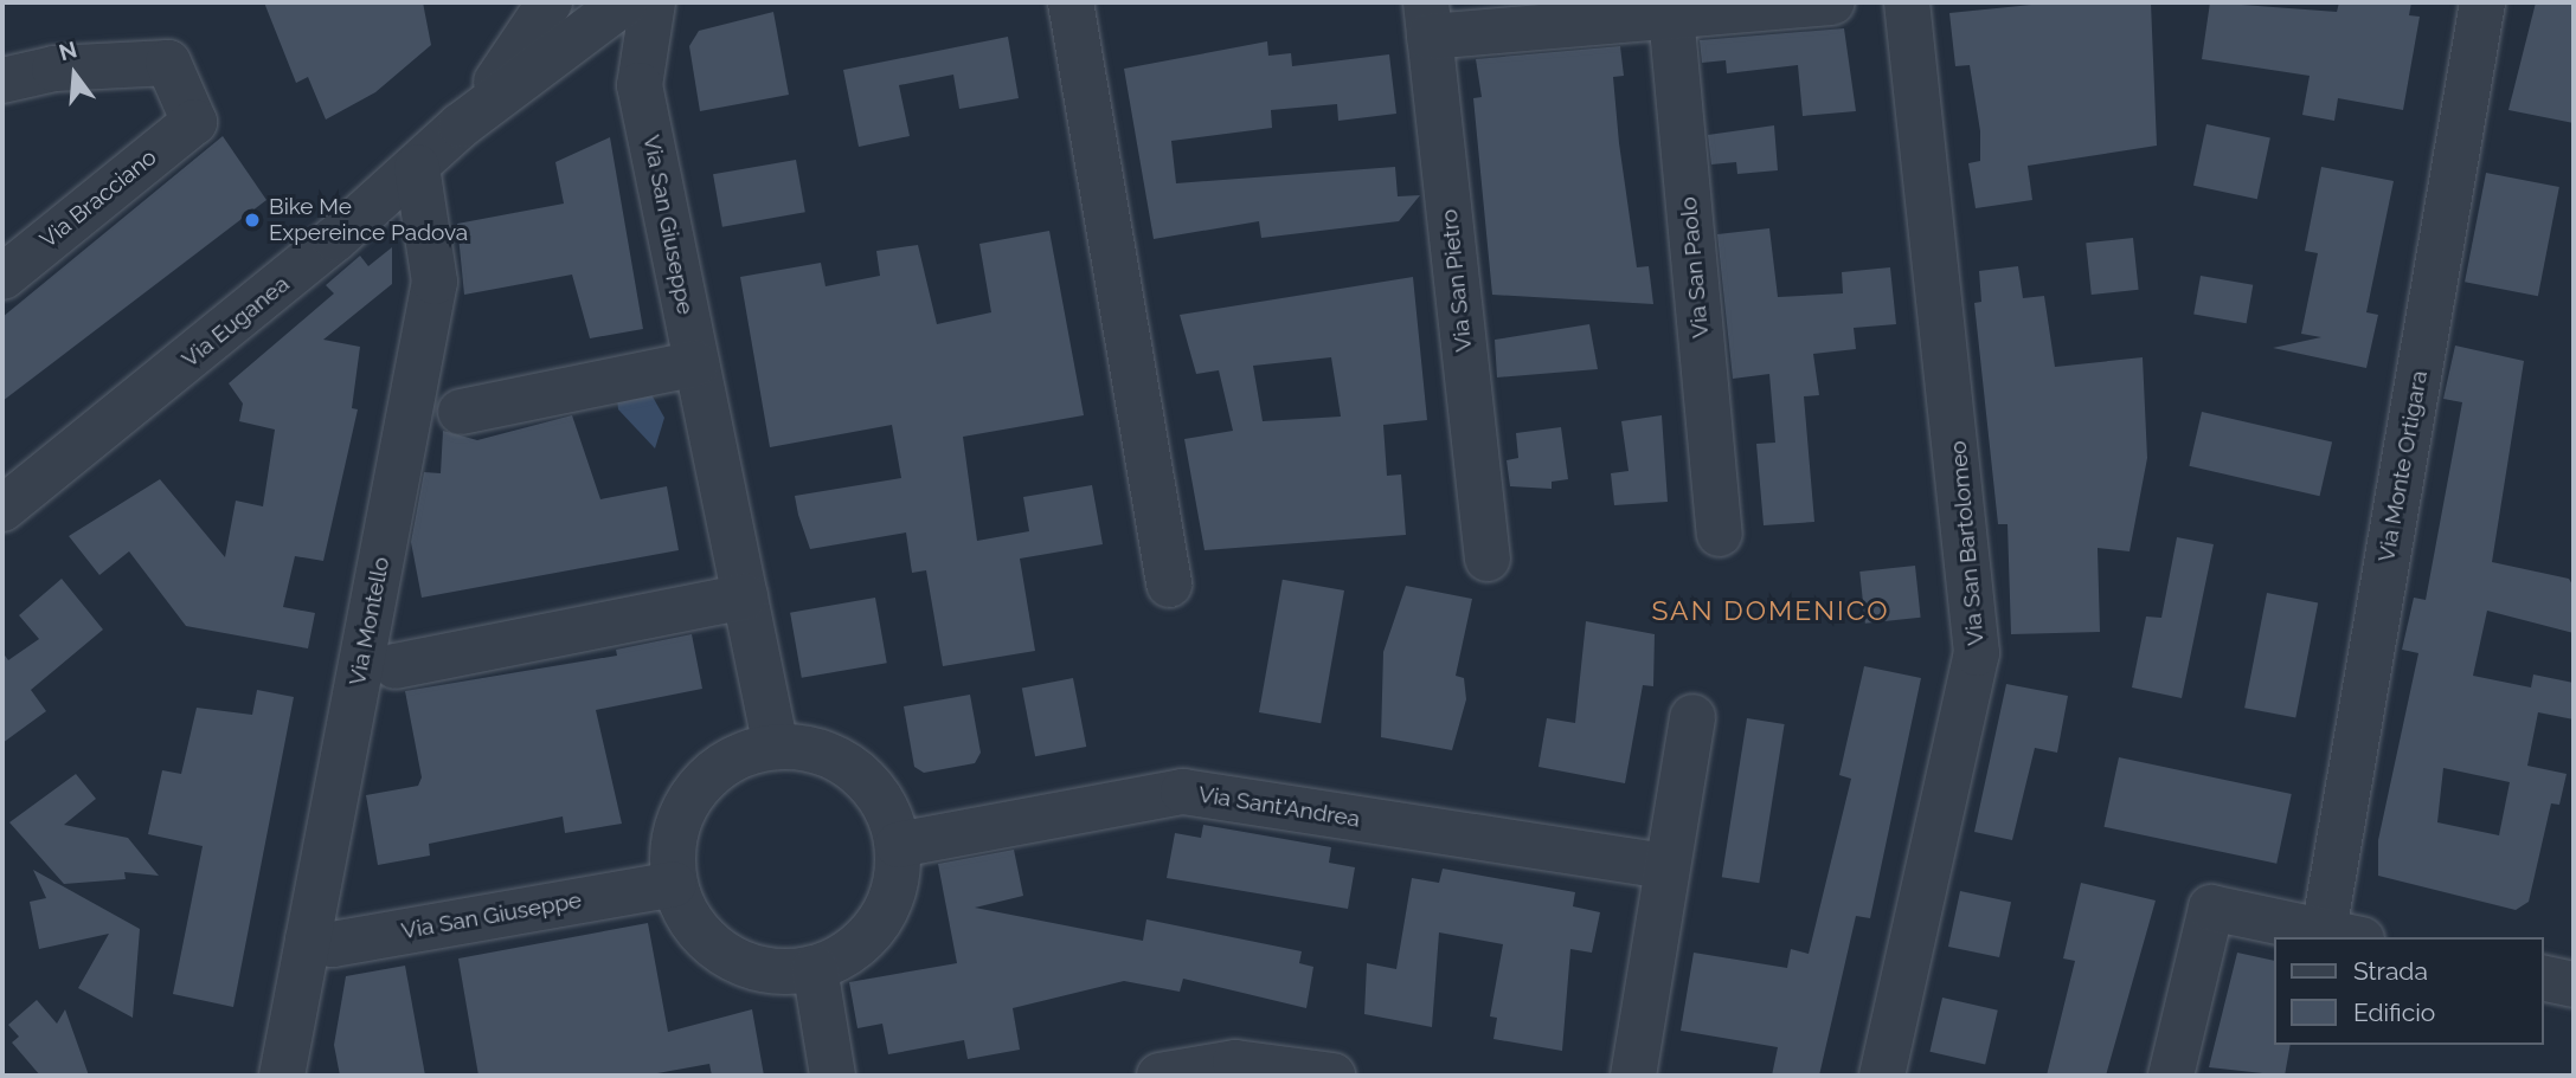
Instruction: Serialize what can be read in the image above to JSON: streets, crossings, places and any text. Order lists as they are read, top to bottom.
{
  "streets": {
    "street": [
      "Via Bracciano",
      "Via San Giuseppe",
      "Via San Paolo",
      "Via San Pietro",
      "Via Euganea",
      "Via Monte Ortigara",
      "Via San Bartolomeo",
      "Via Montello",
      "Via Sant'Andrea"
    ]
  },
  "crossings": [
    ["Via San Giuseppe", "Via Euganea"],
    ["Via San Giuseppe", "Via Montello"],
    ["Via San Giuseppe", "Via Sant'Andrea"],
    ["Via Euganea", "Via Montello"]
  ],
  "districts": ["SAN DOMENICO"],
  "places": ["Bike Me Expereince Padova"],
  "legend": ["Strada", "Edificio"],
  "north": "top"
}
